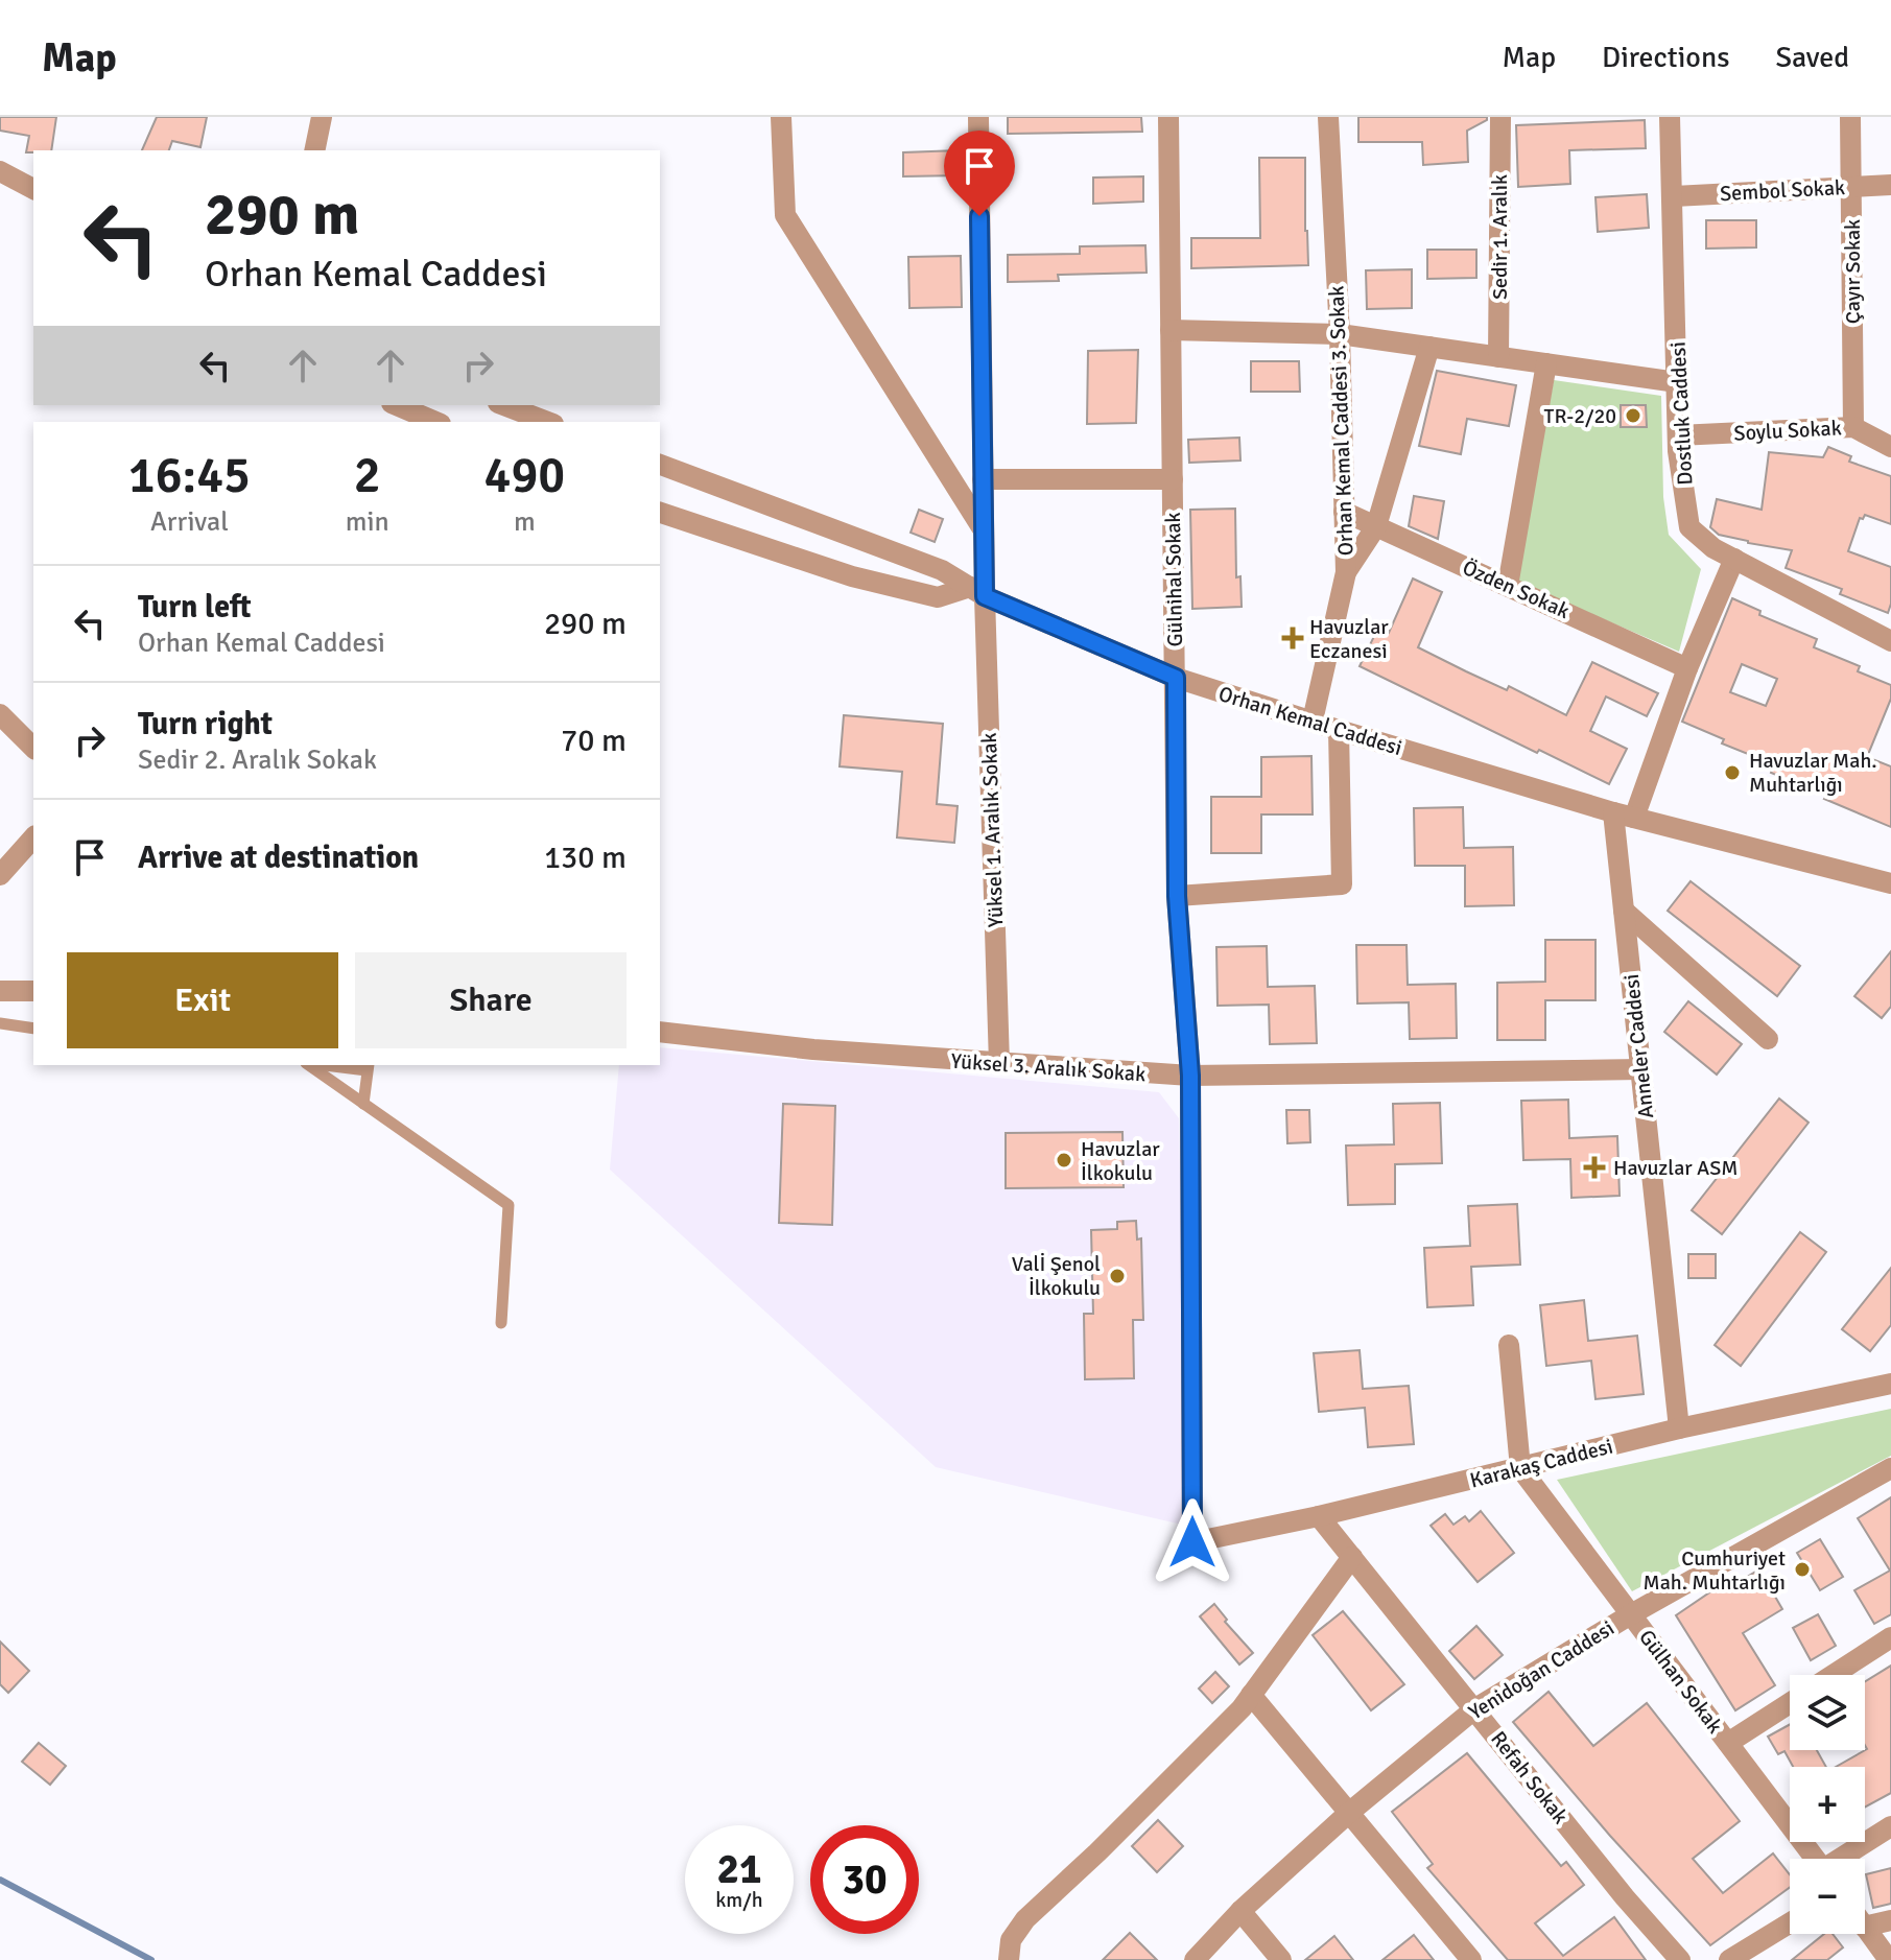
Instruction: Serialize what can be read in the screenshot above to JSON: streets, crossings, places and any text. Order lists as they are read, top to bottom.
{
  "streets": {
    "street": [
      "Sembol Sokak",
      "Sedir 1. Aralık",
      "Çayır Sokak",
      "Dostluk Caddesi",
      "Orhan Kemal Caddesi 3. Sokak",
      "Soylu Sokak",
      "Gülnihal Sokak",
      "Özden Sokak",
      "Orhan Kemal Caddesi",
      "Yüksel 1. Aralık Sokak",
      "Anneler Caddesi",
      "Yüksel 3. Aralık Sokak",
      "Karakaş Caddesi",
      "Yenidoğan Caddesi",
      "Gülhan Sokak",
      "Refah Sokak"
    ]
  },
  "crossings": [
    ["Sembol Sokak", "Çayır Sokak"],
    ["Sembol Sokak", "Dostluk Caddesi"],
    ["Çayır Sokak", "Soylu Sokak"],
    ["Dostluk Caddesi", "Soylu Sokak"],
    ["Orhan Kemal Caddesi 3. Sokak", "Özden Sokak"],
    ["Orhan Kemal Caddesi 3. Sokak", "Orhan Kemal Caddesi"],
    ["Gülnihal Sokak", "Orhan Kemal Caddesi"],
    ["Gülnihal Sokak", "Yüksel 3. Aralık Sokak"],
    ["Gülnihal Sokak", "Karakaş Caddesi"],
    ["Orhan Kemal Caddesi", "Yüksel 1. Aralık Sokak"],
    ["Orhan Kemal Caddesi", "Anneler Caddesi"],
    ["Yüksel 1. Aralık Sokak", "Yüksel 3. Aralık Sokak"],
    ["Anneler Caddesi", "Yüksel 3. Aralık Sokak"],
    ["Anneler Caddesi", "Karakaş Caddesi"],
    ["Karakaş Caddesi", "Gülhan Sokak"],
    ["Karakaş Caddesi", "Refah Sokak"],
    ["Yenidoğan Caddesi", "Gülhan Sokak"],
    ["Yenidoğan Caddesi", "Refah Sokak"]
  ],
  "places": {
    "other": [
      "TR-2/20",
      "Havuzlar Mah. Muhtarlığı",
      "Havuzlar İlkokulu",
      "Valİ Şenol İlkokulu",
      "Cumhuriyet Mah. Muhtarlığı"
    ],
    "health": ["Havuzlar Eczanesi", "Havuzlar ASM"]
  },
  "page": {
    "header": "Map",
    "nav": ["Map", "Directions", "Saved"],
    "turn": ["290 m", "Orhan Kemal Caddesi"],
    "eta": [
      "16:45",
      "Arrival",
      "2",
      "min",
      "490",
      "m"
    ],
    "list": [
      {
        "name": "Turn left",
        "note": "Orhan Kemal Caddesi",
        "value": "290 m"
      },
      {
        "name": "Turn right",
        "note": "Sedir 2. Aralık Sokak",
        "value": "70 m"
      },
      {
        "name": "Arrive at destination",
        "value": "130 m"
      }
    ],
    "buttons": ["Exit", "Share"],
    "map_buttons": ["+", "−"],
    "speed": "21 km/h",
    "limit": "30"
  }
}
